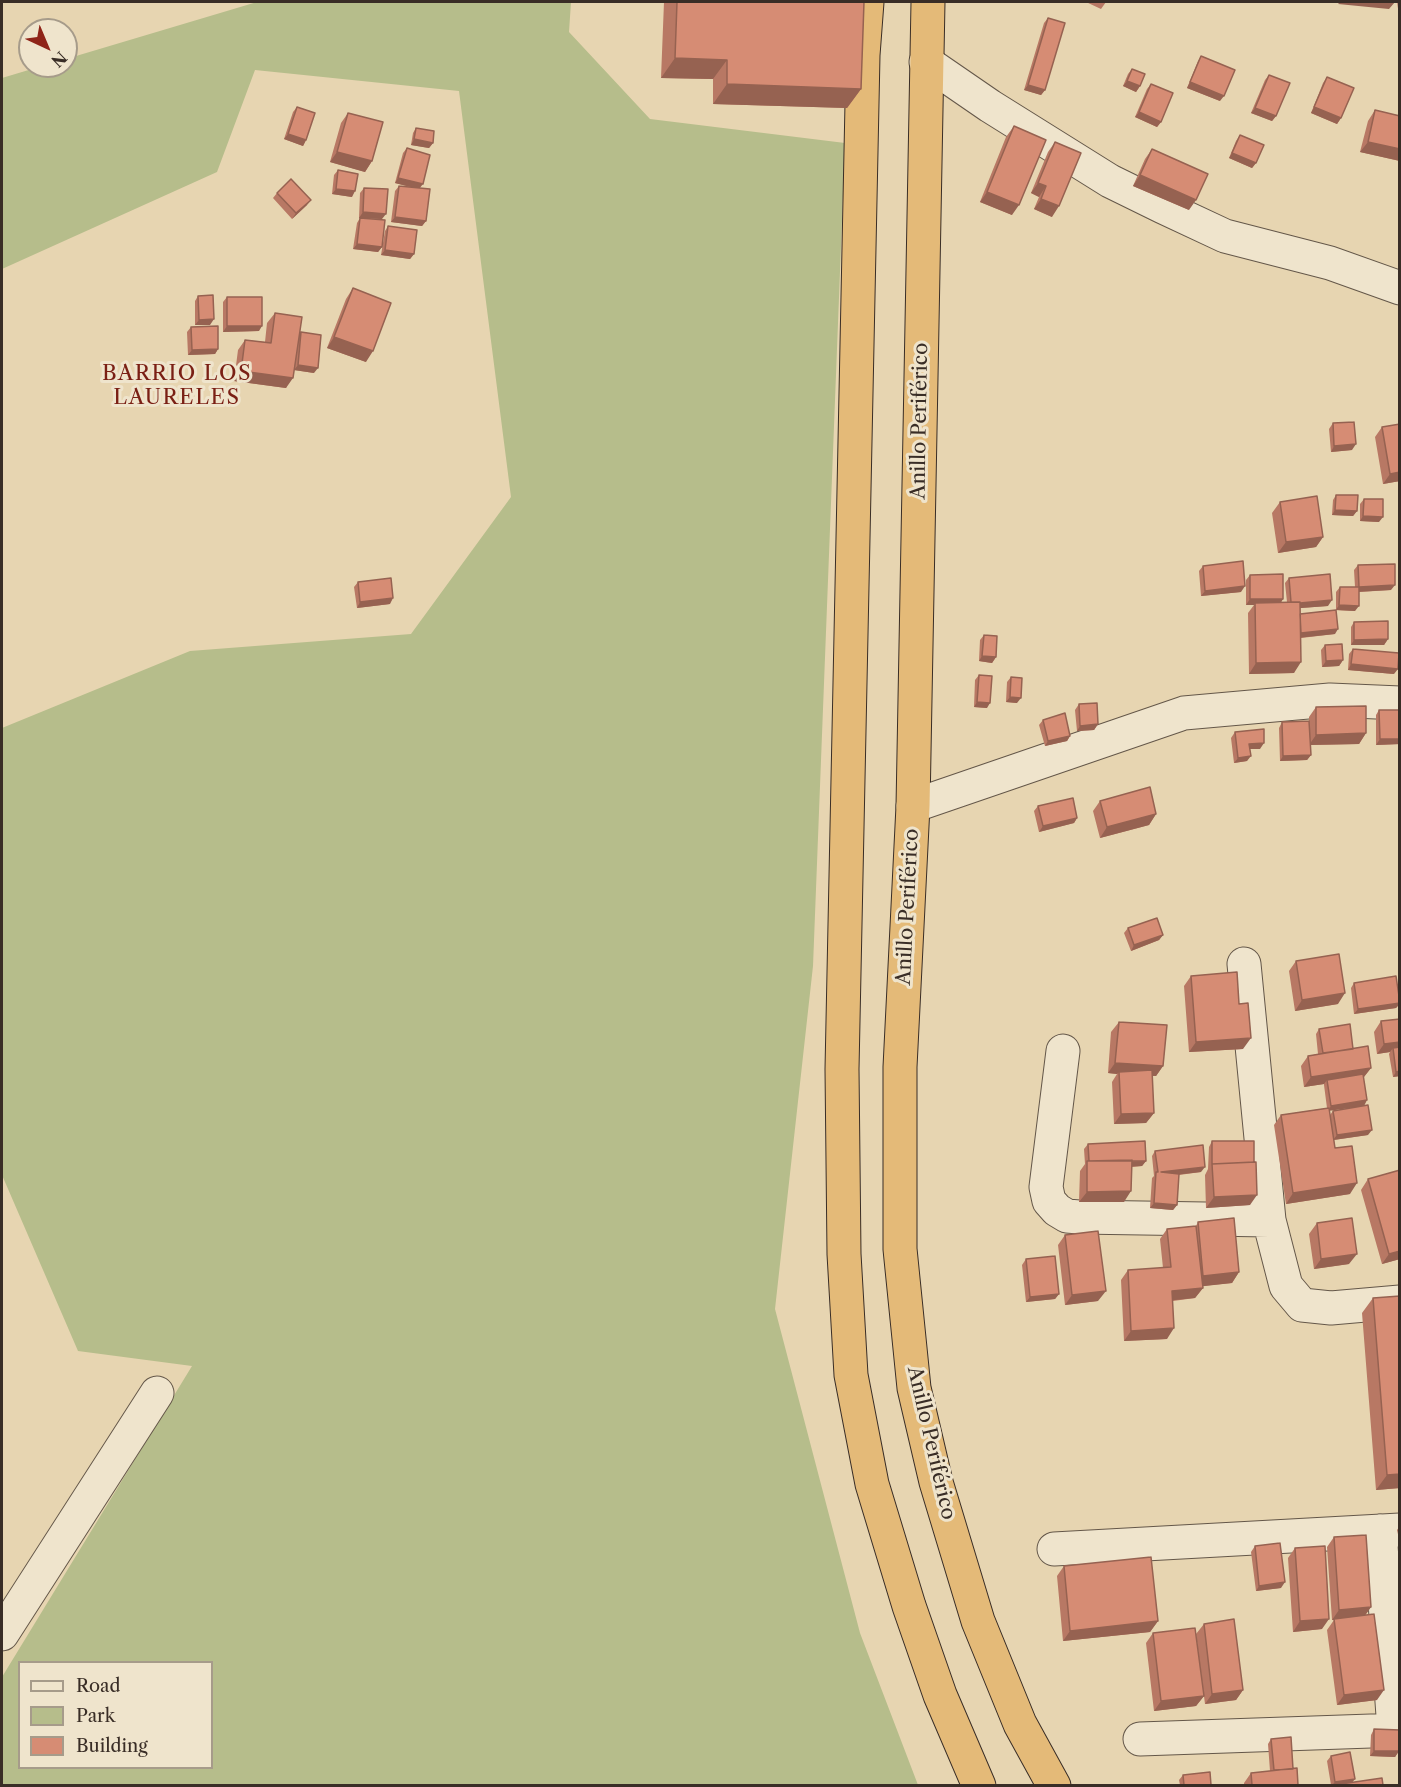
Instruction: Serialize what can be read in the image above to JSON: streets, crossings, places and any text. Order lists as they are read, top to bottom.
{
  "streets": {
    "highway": ["Anillo Periférico"]
  },
  "districts": ["BARRIO LOS LAURELES"],
  "legend": ["Road", "Park", "Building"],
  "north": "bottom right"
}
